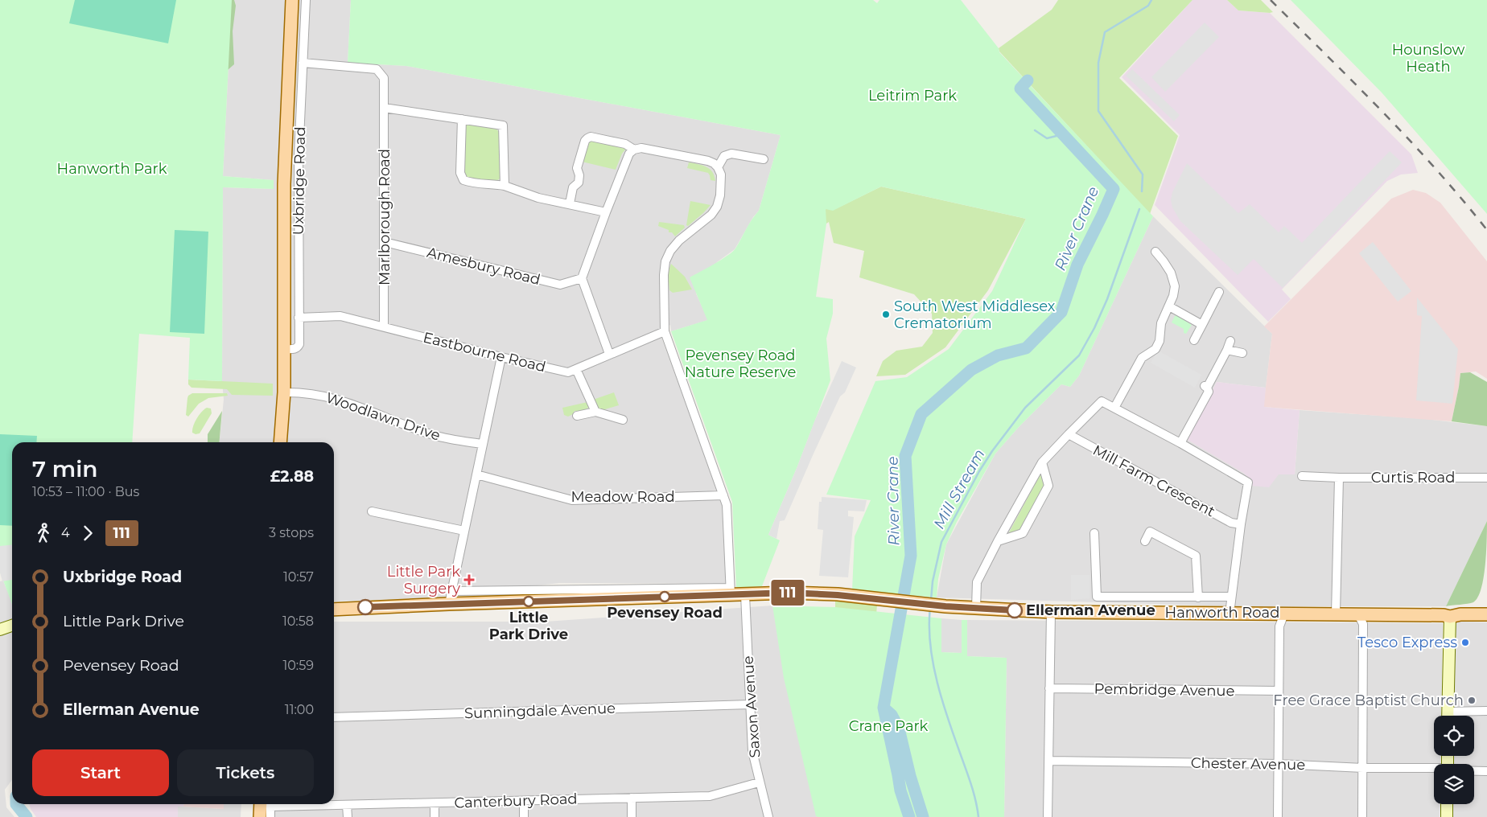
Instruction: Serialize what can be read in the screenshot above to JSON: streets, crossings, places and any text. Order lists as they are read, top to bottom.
{
  "streets": {
    "main road": ["Uxbridge Road", "Hanworth Road"],
    "street": [
      "Marlborough Road",
      "Amesbury Road",
      "Eastbourne Road",
      "Woodlawn Drive",
      "Curtis Road",
      "Mill Farm Crescent",
      "Meadow Road",
      "Pembridge Avenue",
      "Saxon Avenue",
      "Sunningdale Avenue",
      "Chester Avenue",
      "Canterbury Road"
    ]
  },
  "crossings": [
    ["Uxbridge Road", "Marlborough Road"],
    ["Uxbridge Road", "Eastbourne Road"],
    ["Uxbridge Road", "Woodlawn Drive"],
    ["Marlborough Road", "Amesbury Road"],
    ["Marlborough Road", "Eastbourne Road"],
    ["Hanworth Road", "Saxon Avenue"],
    ["Saxon Avenue", "Sunningdale Avenue"],
    ["Saxon Avenue", "Canterbury Road"]
  ],
  "water": ["River Crane", "Mill Stream"],
  "parks": [
    "Hounslow Heath",
    "Leitrim Park",
    "Hanworth Park",
    "Pevensey Road Nature Reserve",
    "Crane Park"
  ],
  "places": {
    "other": [
      "South West Middlesex Crematorium",
      "Pevensey Road",
      "Little Park Drive",
      "Ellerman Avenue",
      "Tesco Express",
      "Free Grace Baptist Church"
    ],
    "health": ["Little Park Surgery"]
  },
  "lines": ["bus line 111"],
  "page": {
    "on_map": "111",
    "heading": ["7 min", "10:53 – 11:00 · Bus", "£2.88"],
    "legs": ["4", "111", "3 stops"],
    "list": [
      {
        "name": "Uxbridge Road",
        "value": "10:57"
      },
      {
        "name": "Little Park Drive",
        "value": "10:58"
      },
      {
        "name": "Pevensey Road",
        "value": "10:59"
      },
      {
        "name": "Ellerman Avenue",
        "value": "11:00"
      }
    ],
    "buttons": ["Start", "Tickets"]
  }
}
